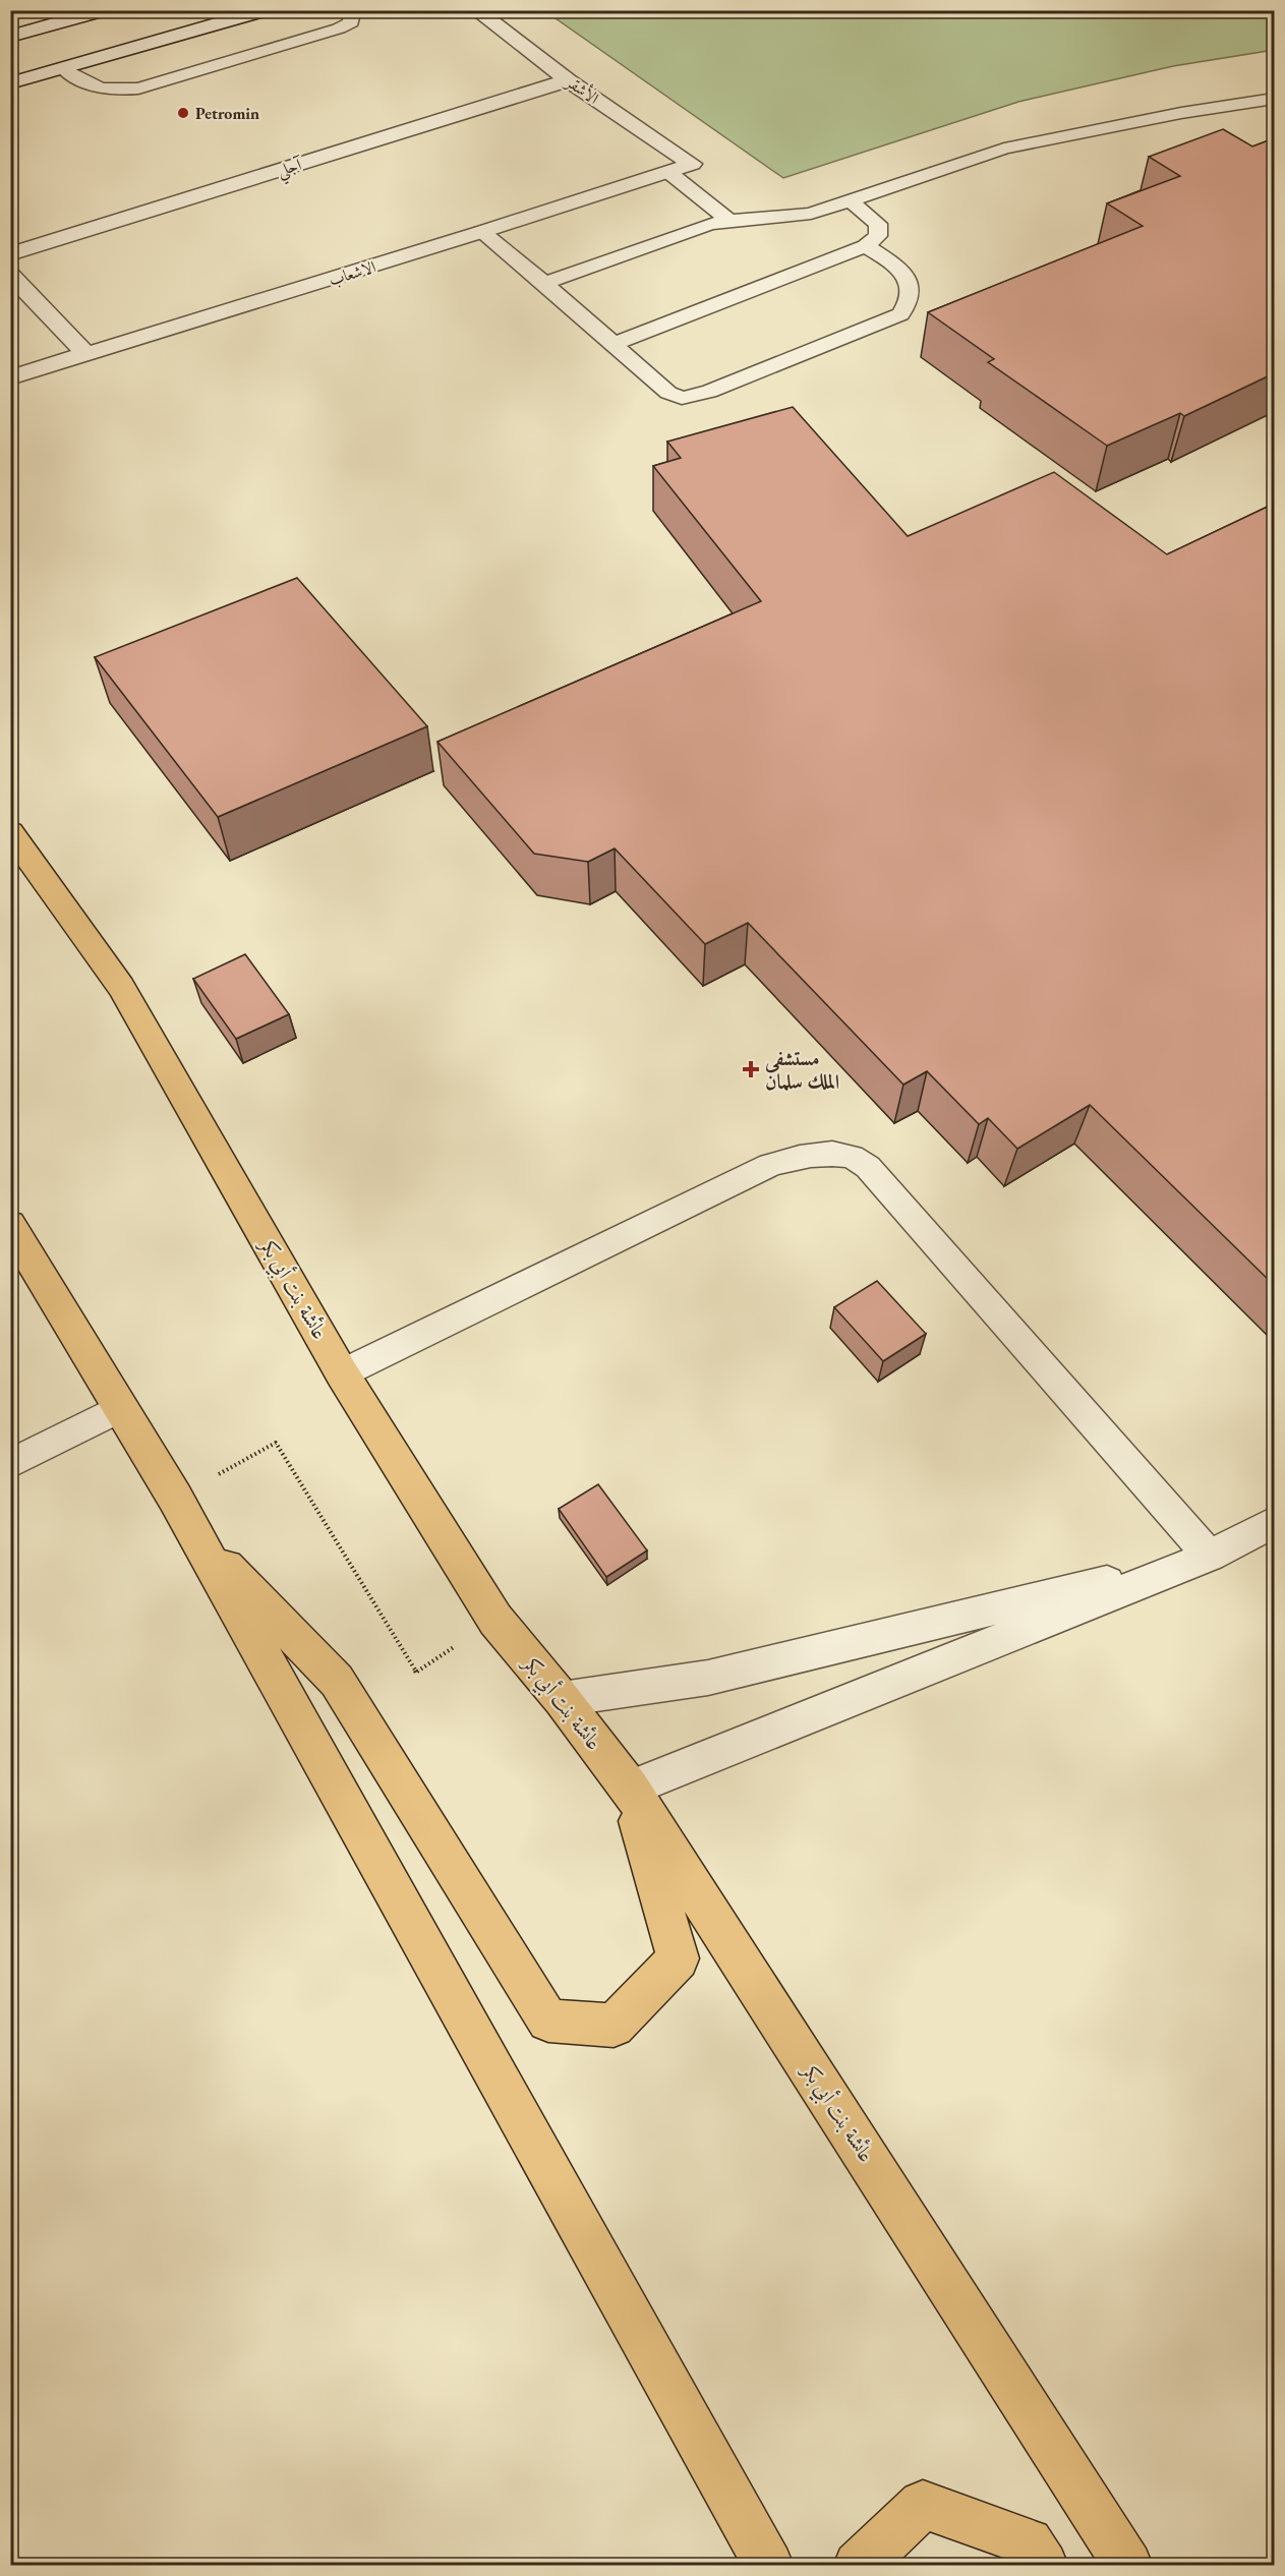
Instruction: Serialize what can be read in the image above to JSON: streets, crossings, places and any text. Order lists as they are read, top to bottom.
{
  "streets": {
    "main road": ["عائشة بنت أبي بكر"],
    "street": ["الأشقر", "آجلي", "الاشعاب"]
  },
  "crossings": [
    ["الأشقر", "آجلي"],
    ["الأشقر", "الاشعاب"]
  ],
  "places": {
    "other": ["Petromin"],
    "health": ["مستشفى الملك سلمان"]
  }
}
